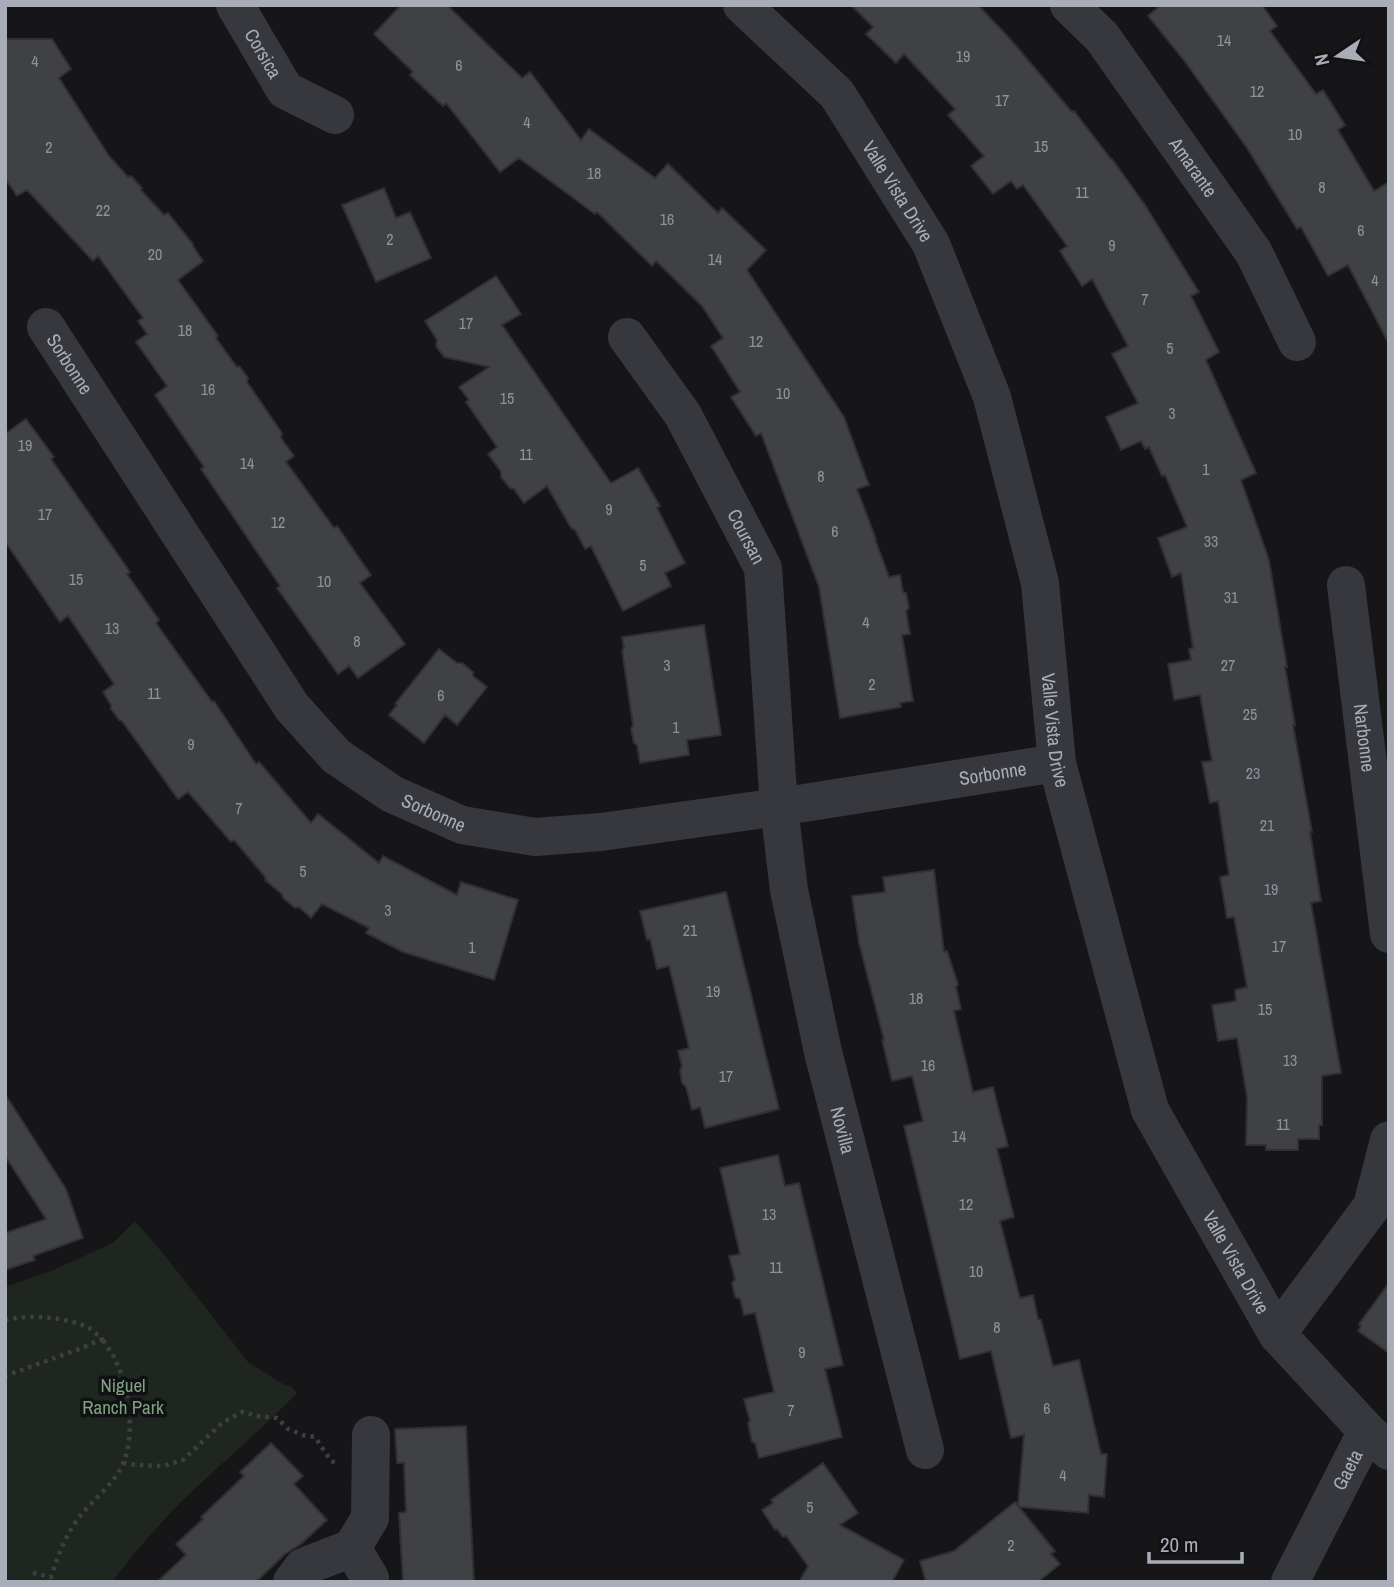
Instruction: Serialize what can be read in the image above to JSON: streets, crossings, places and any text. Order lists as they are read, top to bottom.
{
  "streets": {
    "street": [
      "Corsica",
      "Amarante",
      "Valle Vista Drive",
      "Sorbonne",
      "Coursan",
      "Narbonne",
      "Novilla",
      "Gaeta"
    ]
  },
  "crossings": [
    ["Valle Vista Drive", "Sorbonne"],
    ["Valle Vista Drive", "Gaeta"],
    ["Sorbonne", "Coursan"],
    ["Sorbonne", "Novilla"],
    ["Coursan", "Novilla"]
  ],
  "parks": ["Niguel Ranch Park"],
  "house_numbers": [
    "14",
    "19",
    "4",
    "6",
    "12",
    "17",
    "4",
    "10",
    "15",
    "2",
    "18",
    "8",
    "11",
    "22",
    "16",
    "6",
    "2",
    "9",
    "20",
    "14",
    "4",
    "7",
    "17",
    "18",
    "12",
    "5",
    "16",
    "10",
    "15",
    "3",
    "19",
    "11",
    "14",
    "1",
    "8",
    "9",
    "17",
    "12",
    "6",
    "33",
    "5",
    "15",
    "10",
    "31",
    "4",
    "13",
    "8",
    "3",
    "27",
    "2",
    "11",
    "6",
    "25",
    "1",
    "9",
    "23",
    "7",
    "21",
    "5",
    "19",
    "3",
    "21",
    "17",
    "1",
    "19",
    "18",
    "15",
    "13",
    "16",
    "17",
    "11",
    "14",
    "12",
    "13",
    "11",
    "10",
    "8",
    "9",
    "6",
    "7",
    "4",
    "5",
    "2"
  ],
  "scale_bar": "20 m",
  "north": "left"
}
